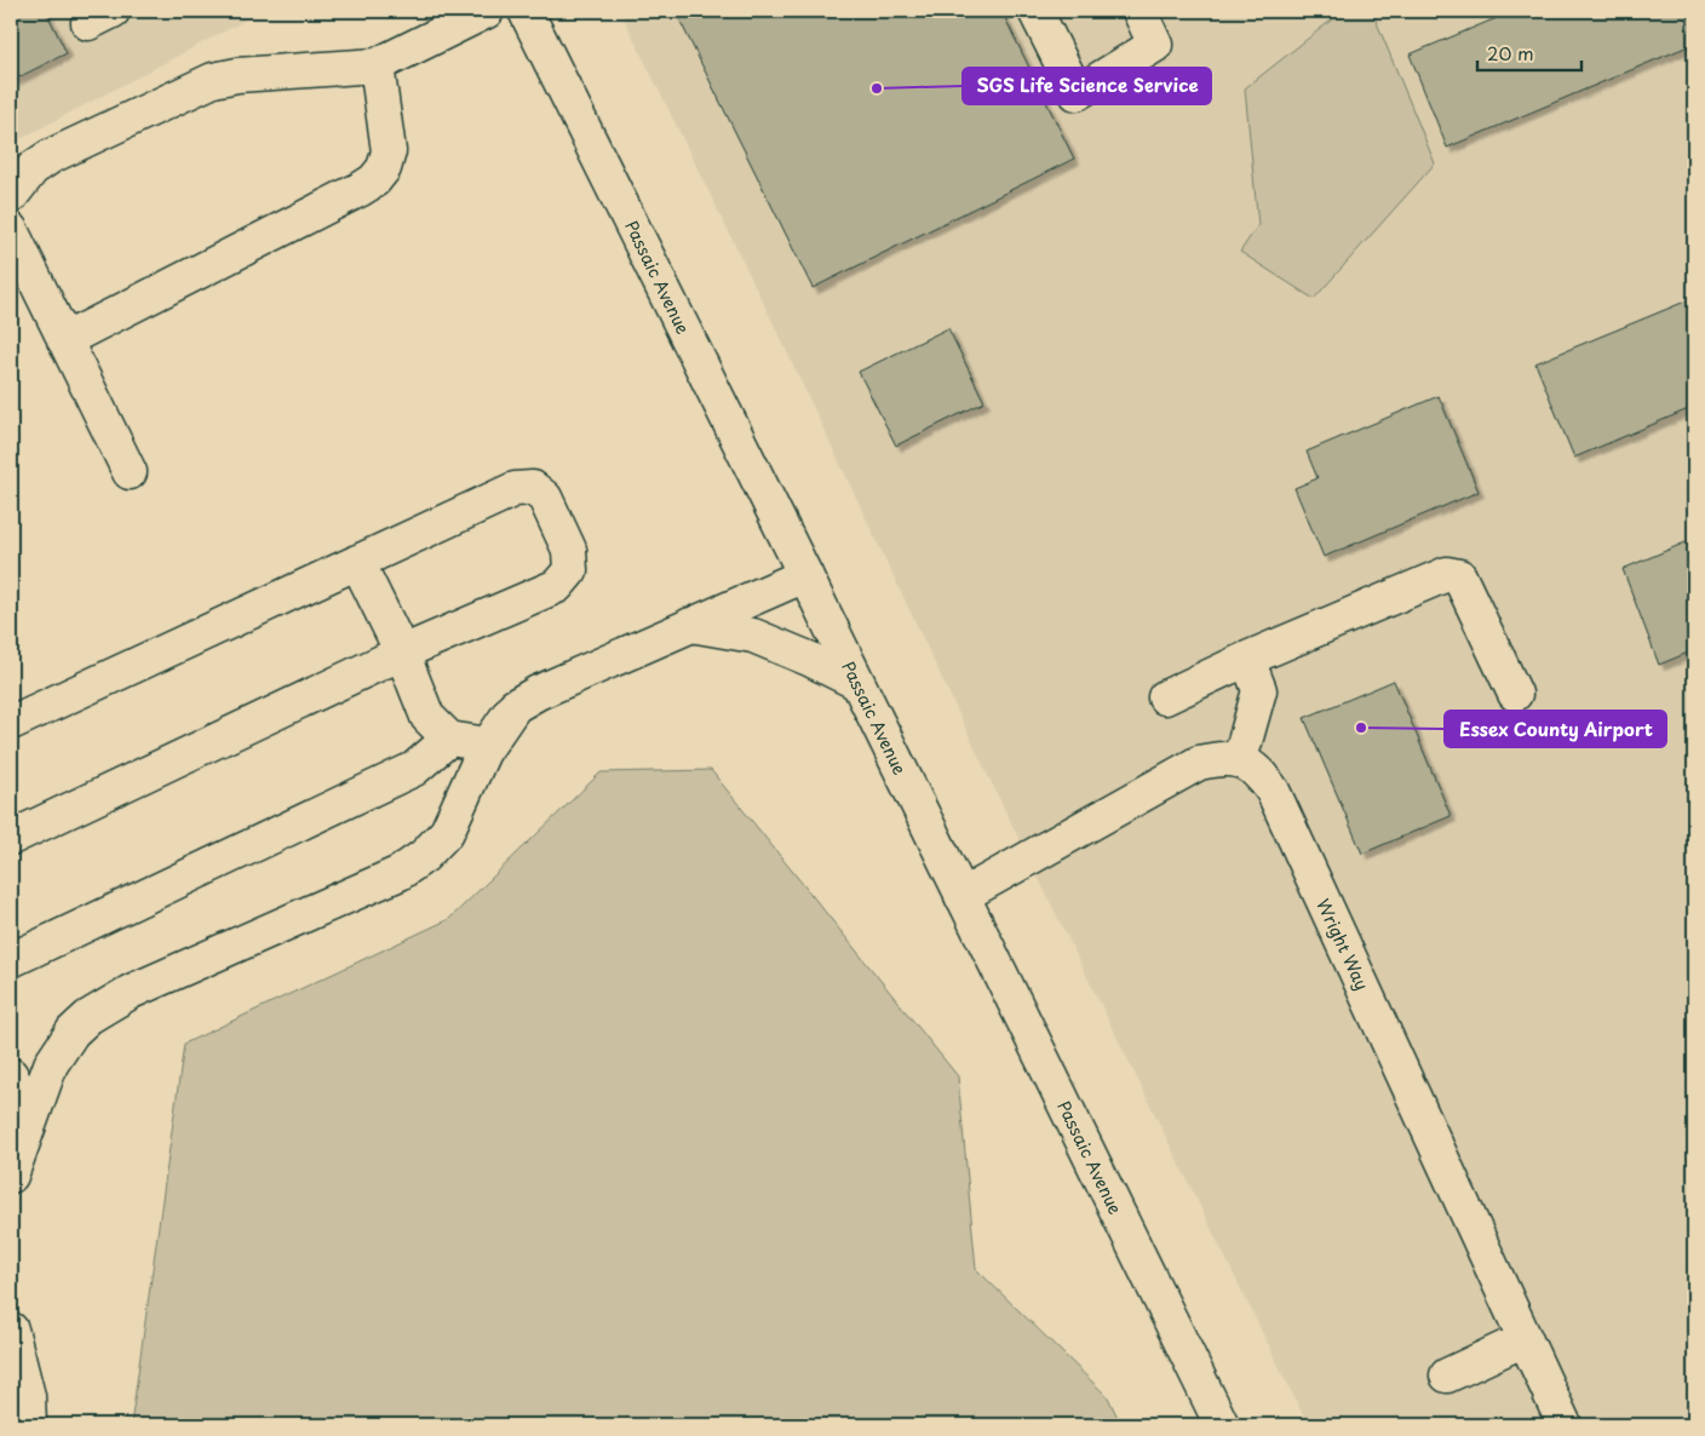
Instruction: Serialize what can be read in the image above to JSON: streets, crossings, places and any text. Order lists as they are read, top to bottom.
{
  "streets": {
    "main road": ["Passaic Avenue", "Wright Way"]
  },
  "places": ["SGS Life Science Service", "Essex County Airport"],
  "scale_bar": "20 m"
}
